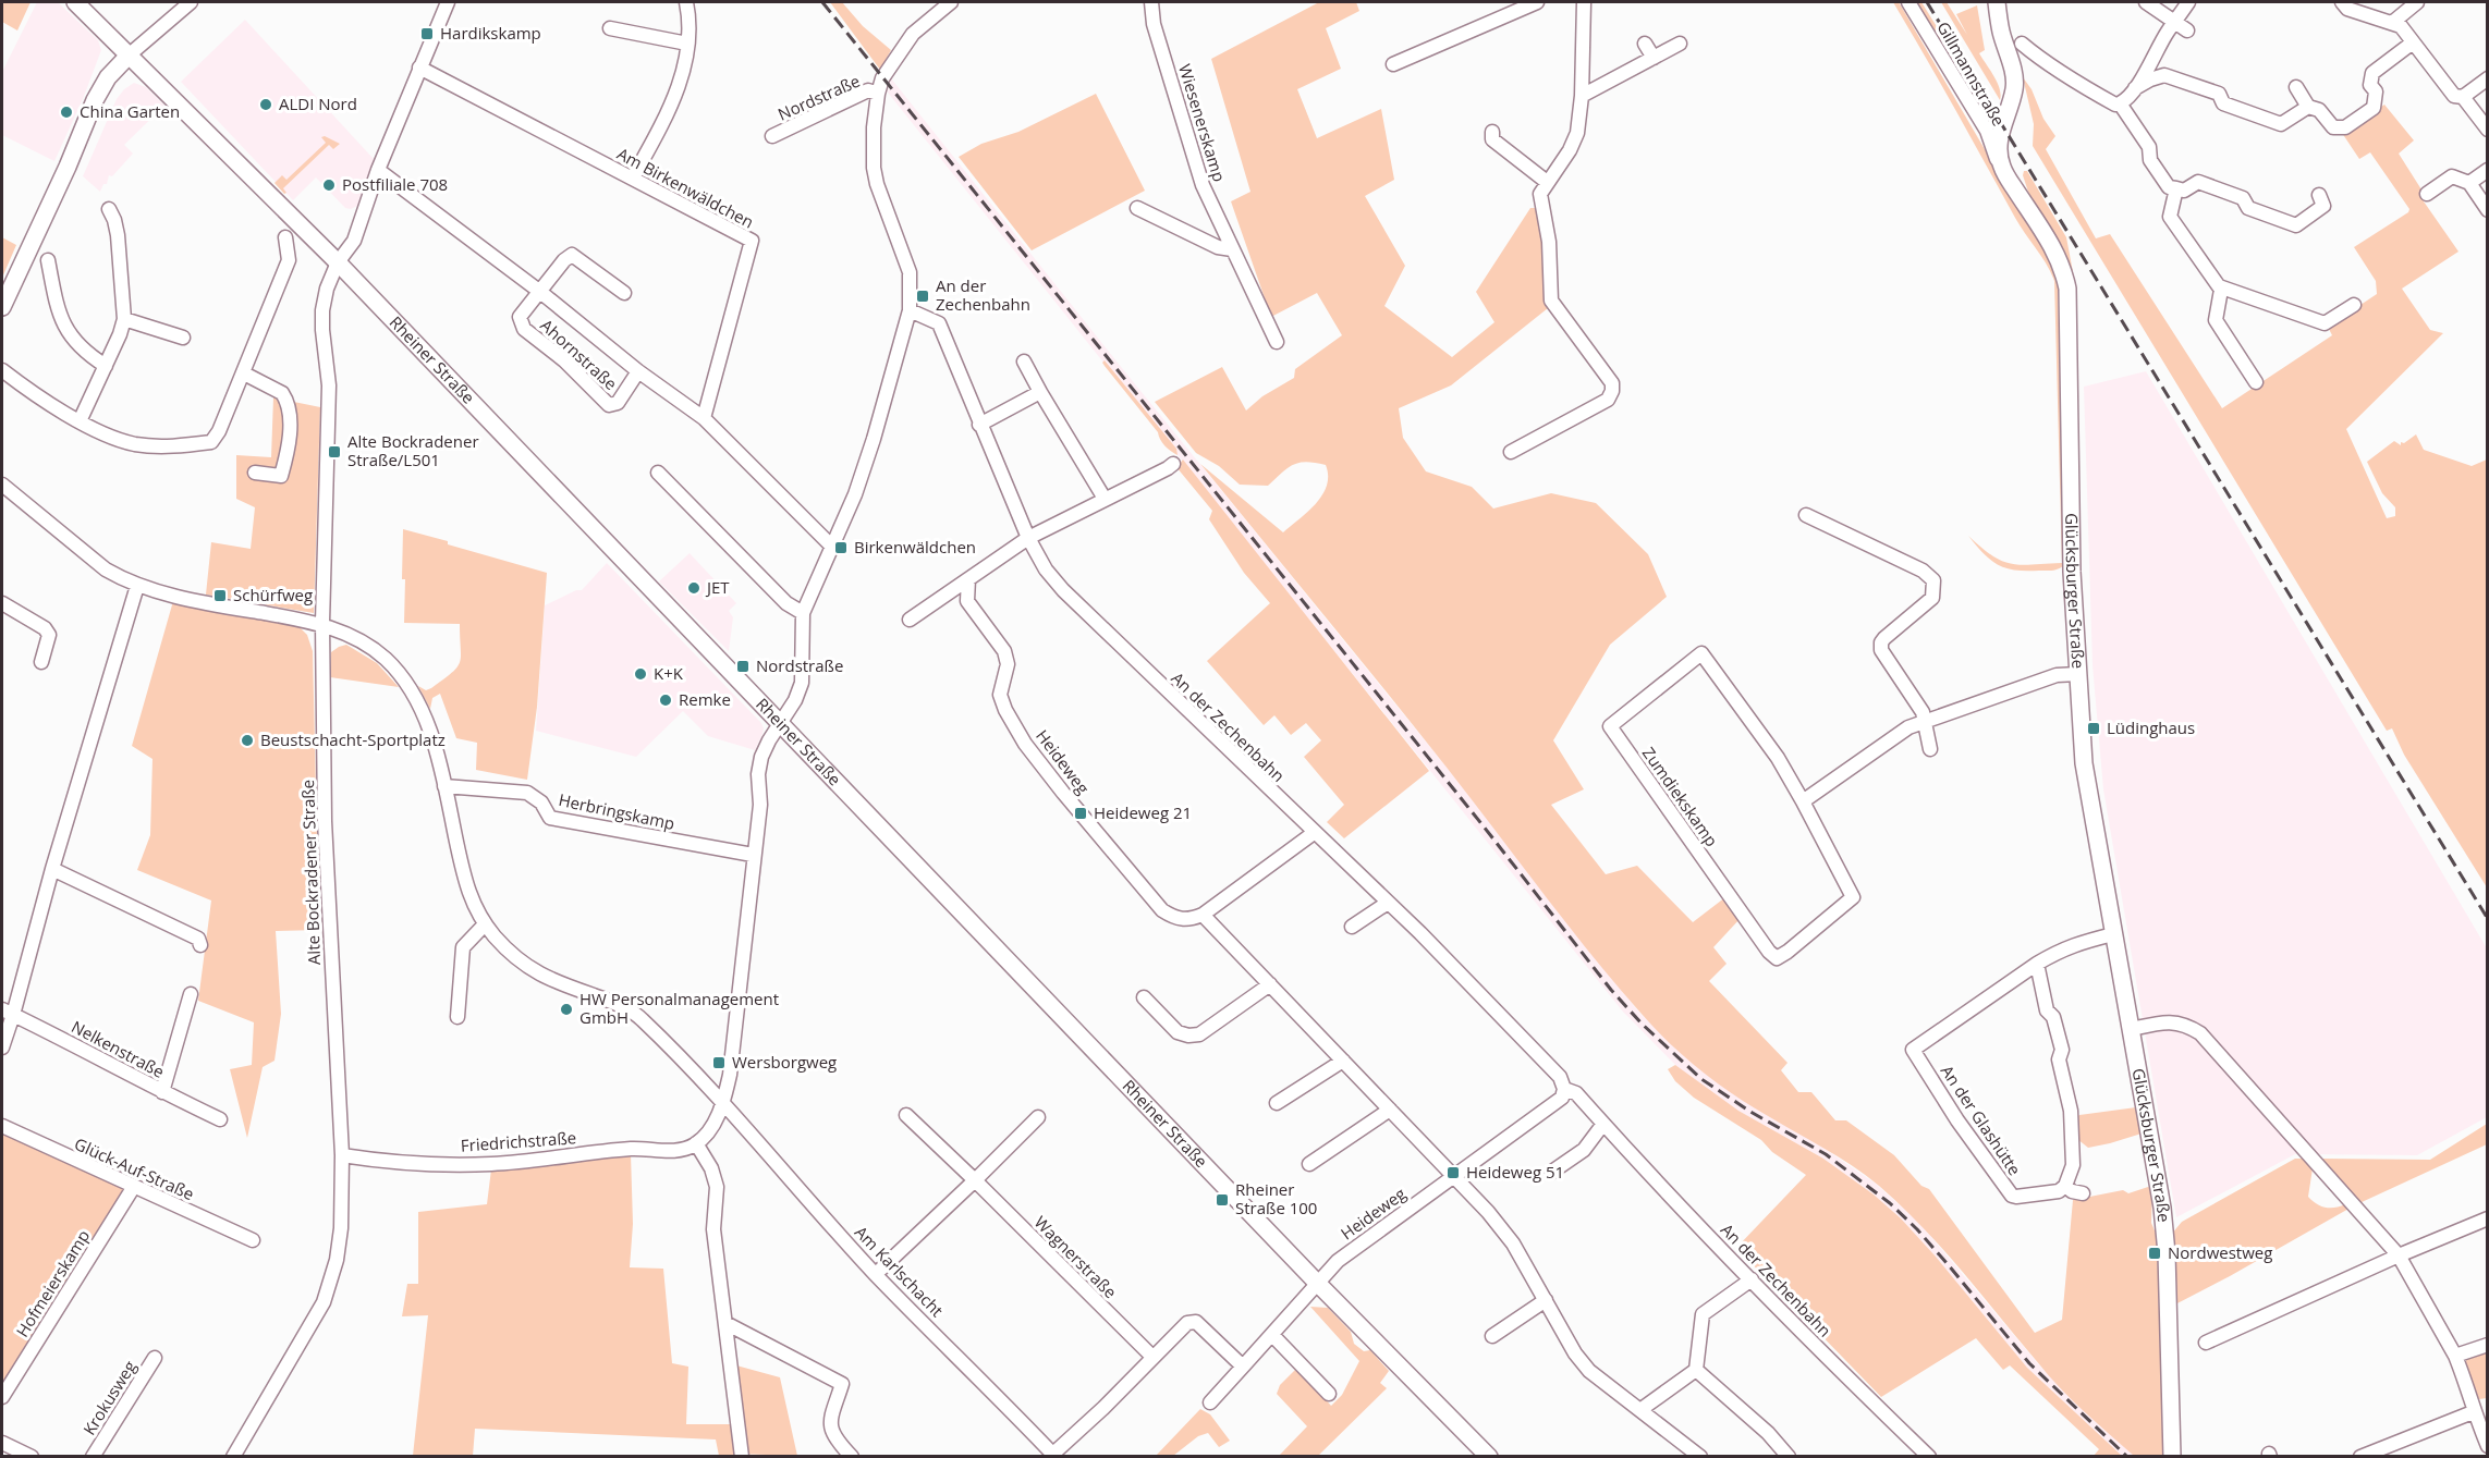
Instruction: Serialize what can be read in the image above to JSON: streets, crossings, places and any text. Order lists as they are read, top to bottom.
{
  "streets": {
    "main road": ["Rheiner Straße", "Glücksburger Straße"],
    "street": [
      "Gillmannstraße",
      "Nordstraße",
      "Wiesenerskamp",
      "Am Birkenwäldchen",
      "Ahornstraße",
      "An der Zechenbahn",
      "Heideweg",
      "Zumdiekskamp",
      "Herbringskamp",
      "Alte Bockradener Straße",
      "Nelkenstraße",
      "An der Glashütte",
      "Friedrichstraße",
      "Glück-Auf-Straße",
      "Wagnerstraße",
      "Am Karlschacht",
      "Hofmeierskamp",
      "Krokusweg"
    ]
  },
  "crossings": [
    ["Gillmannstraße", "Glücksburger Straße"],
    ["Nordstraße", "Rheiner Straße"],
    ["Nordstraße", "An der Zechenbahn"],
    ["Am Birkenwäldchen", "Ahornstraße"],
    ["Am Birkenwäldchen", "Alte Bockradener Straße"],
    ["Ahornstraße", "Alte Bockradener Straße"],
    ["Rheiner Straße", "Heideweg"],
    ["Rheiner Straße", "Alte Bockradener Straße"],
    ["Glücksburger Straße", "An der Glashütte"],
    ["An der Zechenbahn", "Heideweg"],
    ["Herbringskamp", "Am Karlschacht"],
    ["Alte Bockradener Straße", "Friedrichstraße"],
    ["Alte Bockradener Straße", "Am Karlschacht"],
    ["Glück-Auf-Straße", "Hofmeierskamp"]
  ],
  "places": {
    "transit": [
      "Hardikskamp",
      "An der Zechenbahn",
      "Alte Bockradener Straße/L501",
      "Birkenwäldchen",
      "Schürfweg",
      "Nordstraße",
      "Lüdinghaus",
      "Heideweg 21",
      "Wersborgweg",
      "Heideweg 51",
      "Rheiner Straße 100",
      "Nordwestweg"
    ],
    "other": [
      "ALDI Nord",
      "China Garten",
      "Postfiliale 708",
      "JET",
      "K+K",
      "Remke",
      "Beustschacht-Sportplatz",
      "HW Personalmanagement GmbH"
    ]
  }
}
